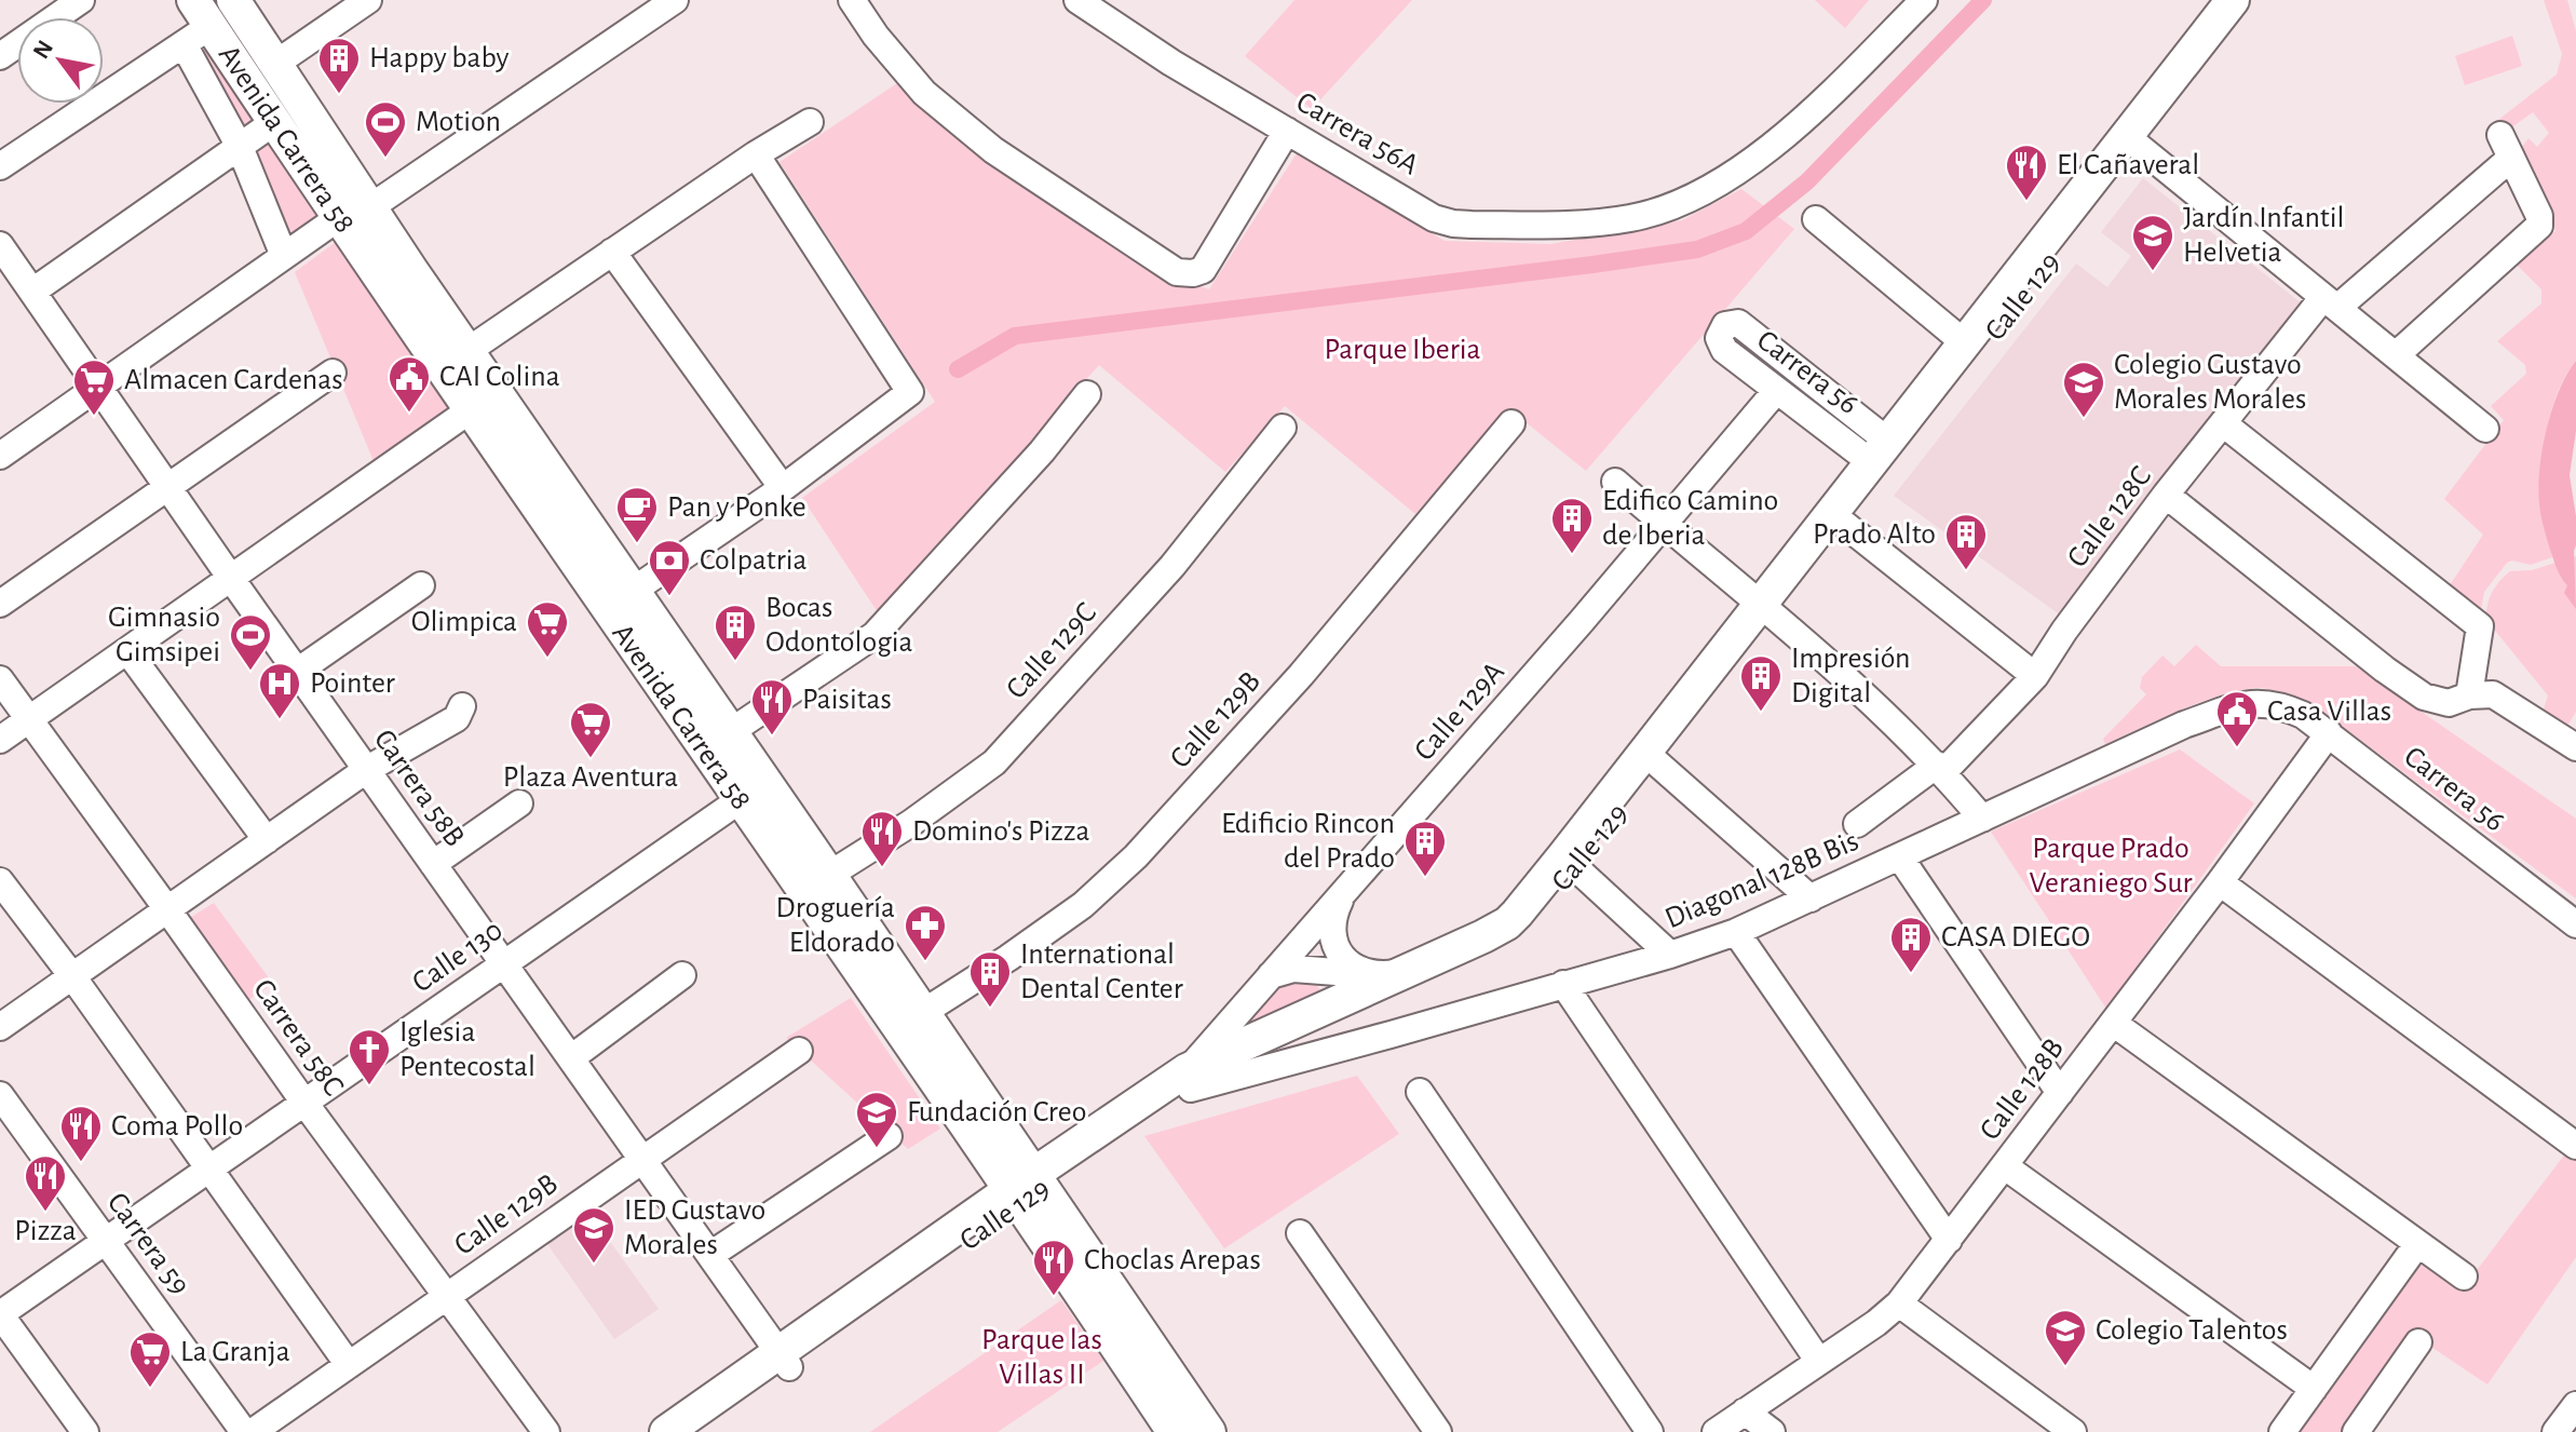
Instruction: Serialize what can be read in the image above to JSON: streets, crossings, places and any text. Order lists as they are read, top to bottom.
{
  "streets": {
    "main road": ["Avenida Carrera 58", "Calle 129"],
    "street": [
      "Carrera 56A",
      "Carrera 56",
      "Calle 128C",
      "Calle 129C",
      "Calle 129A",
      "Calle 129B",
      "Carrera 58B",
      "Diagonal 128B Bis",
      "Calle 130",
      "Carrera 58C",
      "Calle 128B",
      "Carrera 59"
    ]
  },
  "crossings": [
    ["Avenida Carrera 58", "Calle 129"],
    ["Avenida Carrera 58", "Calle 129C"],
    ["Avenida Carrera 58", "Calle 129B"],
    ["Avenida Carrera 58", "Calle 130"],
    ["Calle 129", "Carrera 56"],
    ["Calle 129", "Calle 129A"],
    ["Calle 129", "Carrera 58B"],
    ["Calle 129", "Diagonal 128B Bis"],
    ["Carrera 56", "Calle 129A"],
    ["Carrera 56", "Diagonal 128B Bis"],
    ["Carrera 56", "Calle 128B"],
    ["Calle 129A", "Diagonal 128B Bis"],
    ["Calle 129B", "Carrera 58B"],
    ["Calle 129B", "Carrera 58C"],
    ["Carrera 58B", "Calle 130"],
    ["Calle 130", "Carrera 58C"],
    ["Calle 130", "Carrera 59"]
  ],
  "parks": ["Parque Iberia", "Parque Prado Veraniego Sur", "Parque las Villas II"],
  "places": {
    "building": [
      "Happy baby",
      "Edifico Camino de Iberia",
      "Prado Alto",
      "Bocas Odontologia",
      "Impresión Digital",
      "Edificio Rincon del Prado",
      "CASA DIEGO",
      "International Dental Center"
    ],
    "sports": ["Motion", "Gimnasio Gimsipei"],
    "restaurant": [
      "El Cañaveral",
      "Paisitas",
      "Domino's Pizza",
      "Coma Pollo",
      "Pizza",
      "Choclas Arepas"
    ],
    "school or university": [
      "Jardín Infantil Helvetia",
      "Colegio Gustavo Morales Morales",
      "Fundación Creo",
      "IED Gustavo Morales",
      "Colegio Talentos"
    ],
    "public building": ["CAI Colina", "Casa Villas"],
    "supermarket": [
      "Almacen Cardenas",
      "Olimpica",
      "Plaza Aventura",
      "La Granja"
    ],
    "cafe": ["Pan y Ponke"],
    "bank": ["Colpatria"],
    "hospital": ["Pointer"],
    "pharmacy": ["Droguería Eldorado"],
    "church": ["Iglesia Pentecostal"]
  },
  "north": "top left"
}
